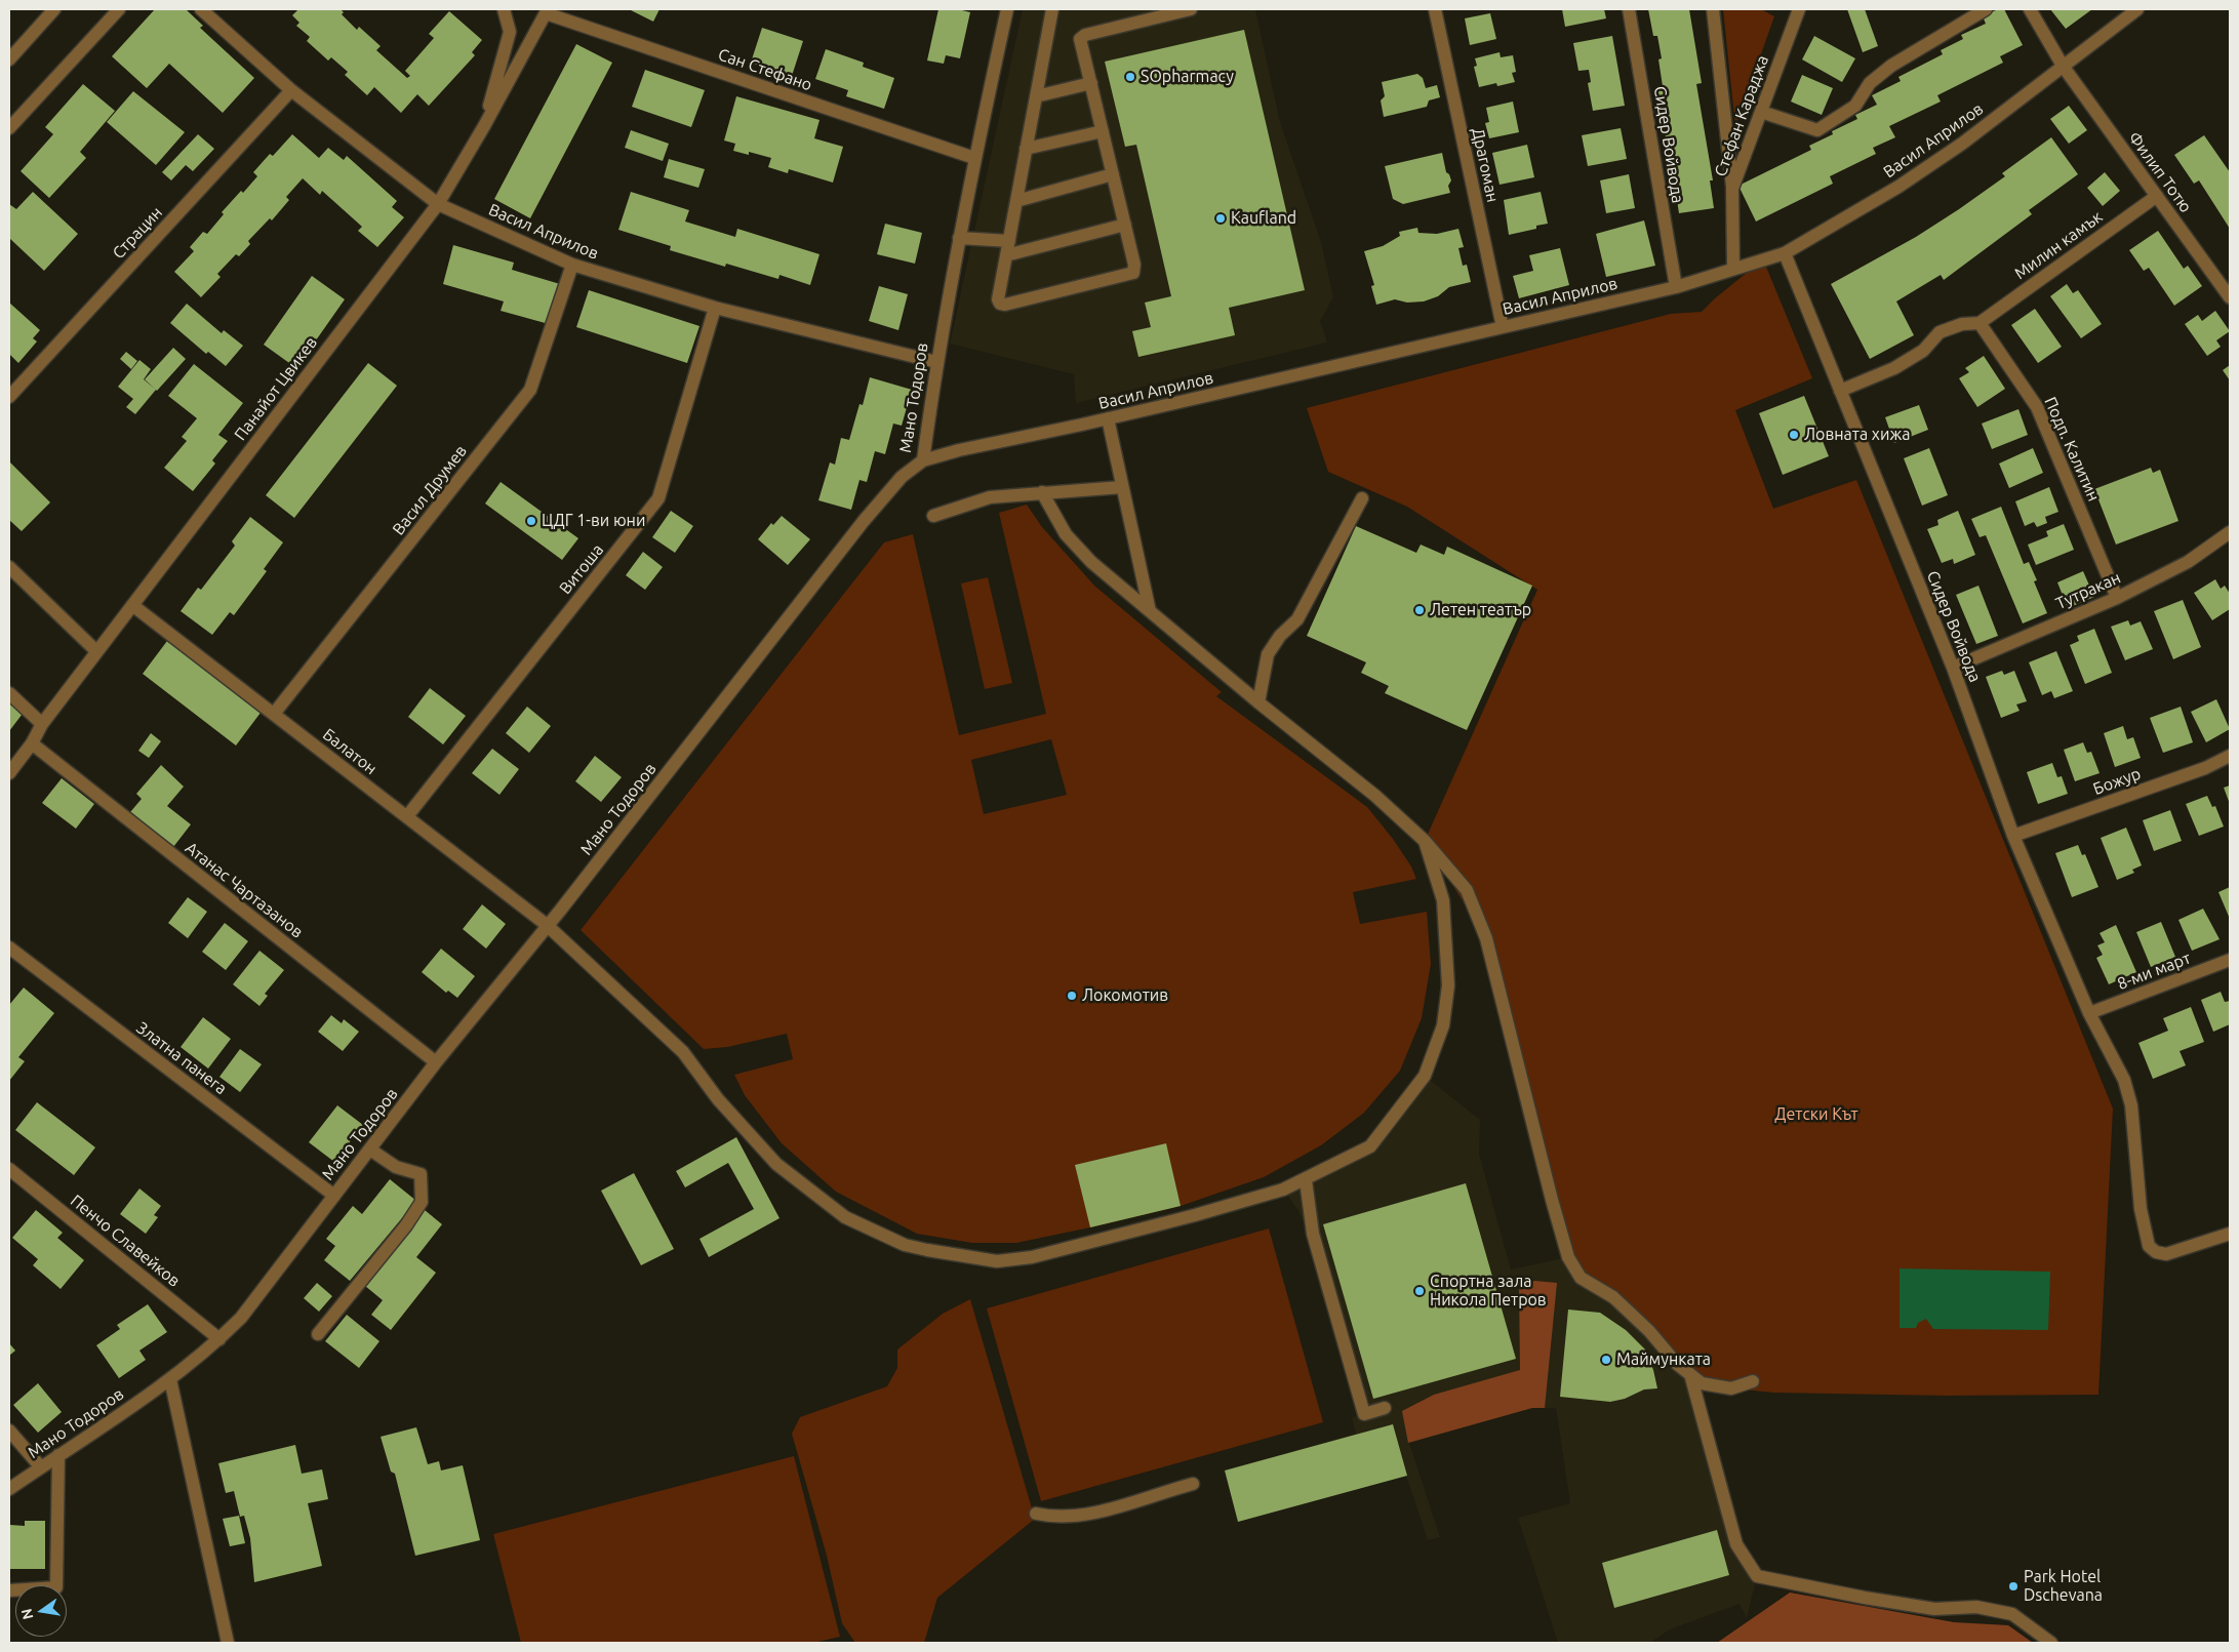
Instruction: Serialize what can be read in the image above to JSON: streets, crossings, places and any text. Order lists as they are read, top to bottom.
{
  "streets": {
    "street": [
      "Сан Стефано",
      "Стефан Караджа",
      "Васил Априлов",
      "Сидер Войвода",
      "Драгоман",
      "Филип Тотю",
      "Страцин",
      "Милин камък",
      "Панайот Цвикев",
      "Мано Тодоров",
      "Подп. Калитин",
      "Васил Друмев",
      "Витоша",
      "Тутракан",
      "Балатон",
      "Божур",
      "Атанас Чартазанов",
      "8-ми март",
      "Златна панега",
      "Пенчо Славейков"
    ]
  },
  "crossings": [
    ["Сан Стефано", "Панайот Цвикев"],
    ["Сан Стефано", "Мано Тодоров"],
    ["Стефан Караджа", "Васил Априлов"],
    ["Васил Априлов", "Сидер Войвода"],
    ["Васил Априлов", "Драгоман"],
    ["Васил Априлов", "Филип Тотю"],
    ["Васил Априлов", "Страцин"],
    ["Васил Априлов", "Панайот Цвикев"],
    ["Васил Априлов", "Мано Тодоров"],
    ["Васил Априлов", "Васил Друмев"],
    ["Васил Априлов", "Витоша"],
    ["Сидер Войвода", "Тутракан"],
    ["Сидер Войвода", "Божур"],
    ["Сидер Войвода", "8-ми март"],
    ["Филип Тотю", "Милин камък"],
    ["Милин камък", "Подп. Калитин"],
    ["Панайот Цвикев", "Балатон"],
    ["Панайот Цвикев", "Атанас Чартазанов"],
    ["Мано Тодоров", "Балатон"],
    ["Мано Тодоров", "Атанас Чартазанов"],
    ["Мано Тодоров", "Златна панега"],
    ["Мано Тодоров", "Пенчо Славейков"],
    ["Подп. Калитин", "Тутракан"],
    ["Васил Друмев", "Балатон"],
    ["Витоша", "Балатон"]
  ],
  "parks": ["Детски Кът"],
  "places": [
    "SOpharmacy",
    "Kaufland",
    "Ловната хижа",
    "ЦДГ 1-ви юни",
    "Летен театър",
    "Локомотив",
    "Спортна зала Никола Петров",
    "Маймунката",
    "Park Hotel Dschevana"
  ],
  "north": "left"
}
